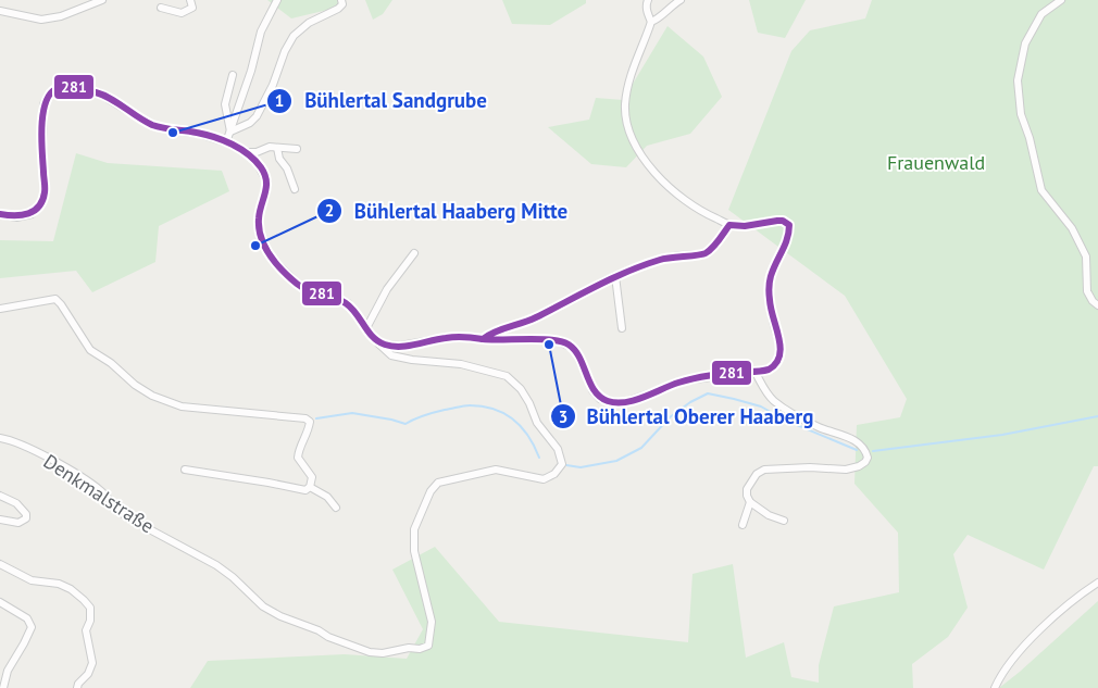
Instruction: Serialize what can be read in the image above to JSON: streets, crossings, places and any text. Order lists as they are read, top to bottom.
{
  "streets": {
    "street": ["Denkmalstraße"]
  },
  "parks": ["Frauenwald"],
  "places": ["Bühlertal Sandgrube", "Bühlertal Haaberg Mitte", "Bühlertal Oberer Haaberg"],
  "lines": ["transit line 281"]
}
